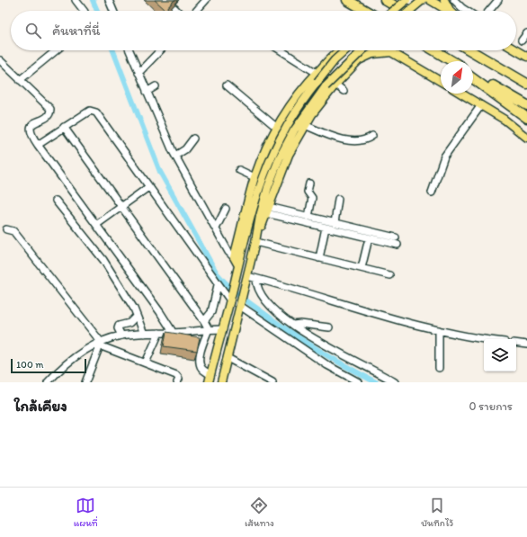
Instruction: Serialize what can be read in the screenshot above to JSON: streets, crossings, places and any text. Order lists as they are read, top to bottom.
{
  "scale_bar": "100 m",
  "north": "top right",
  "page": {
    "search": "ค้นหาที่นี่",
    "scale": "100 m",
    "heading": ["ใกล้เคียง", "0 รายการ"],
    "nav": ["แผนที่", "เส้นทาง", "บันทึกไว้"]
  }
}
